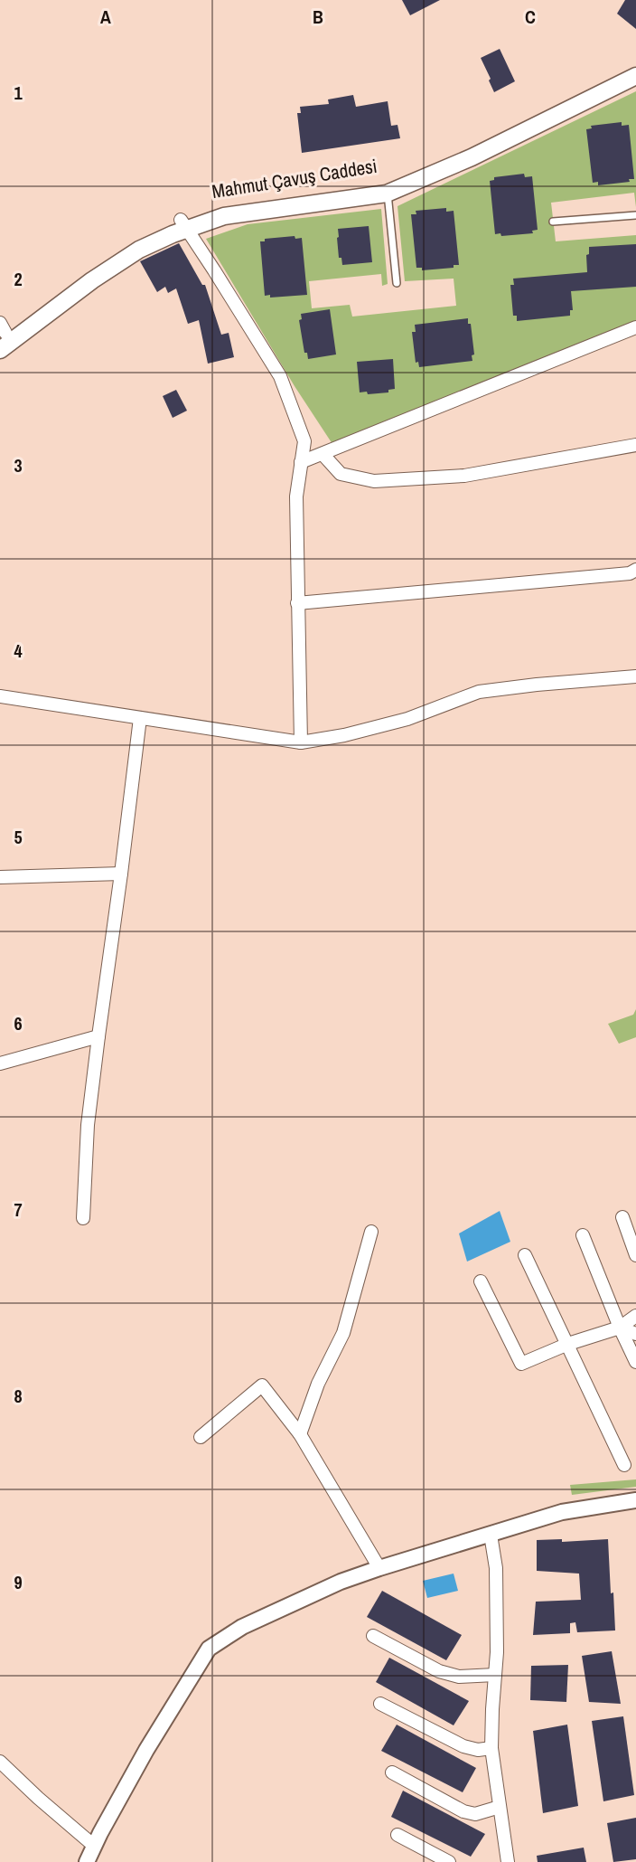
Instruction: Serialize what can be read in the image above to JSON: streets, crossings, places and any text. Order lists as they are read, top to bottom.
{
  "streets": {
    "main road": ["Mahmut Çavuş Caddesi"]
  },
  "grid": {
    "columns": ["A", "B", "C"],
    "rows": [
      "1",
      "2",
      "3",
      "4",
      "5",
      "6",
      "7",
      "8",
      "9"
    ]
  }
}
